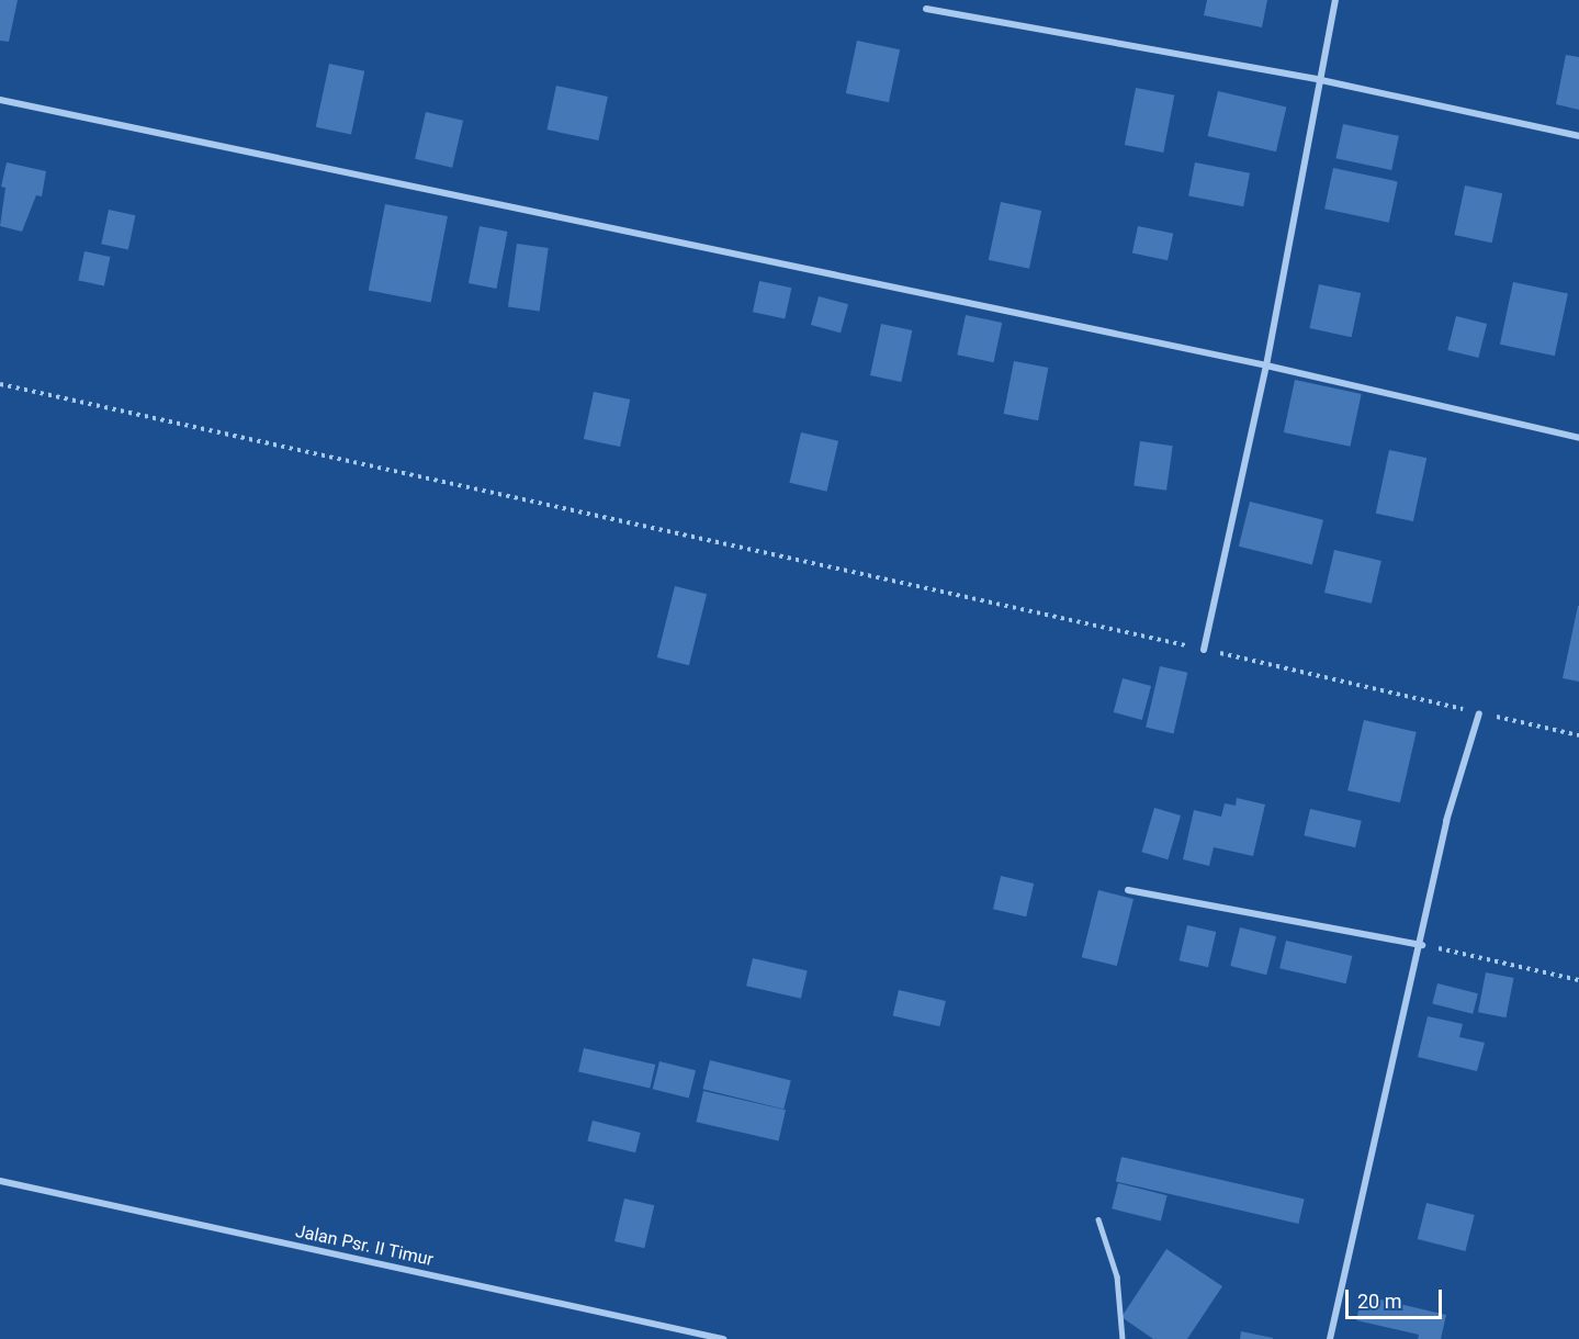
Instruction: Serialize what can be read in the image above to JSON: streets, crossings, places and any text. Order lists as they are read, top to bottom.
{
  "streets": {
    "street": ["Jalan Psr. II Timur"]
  },
  "scale_bar": "20 m"
}
